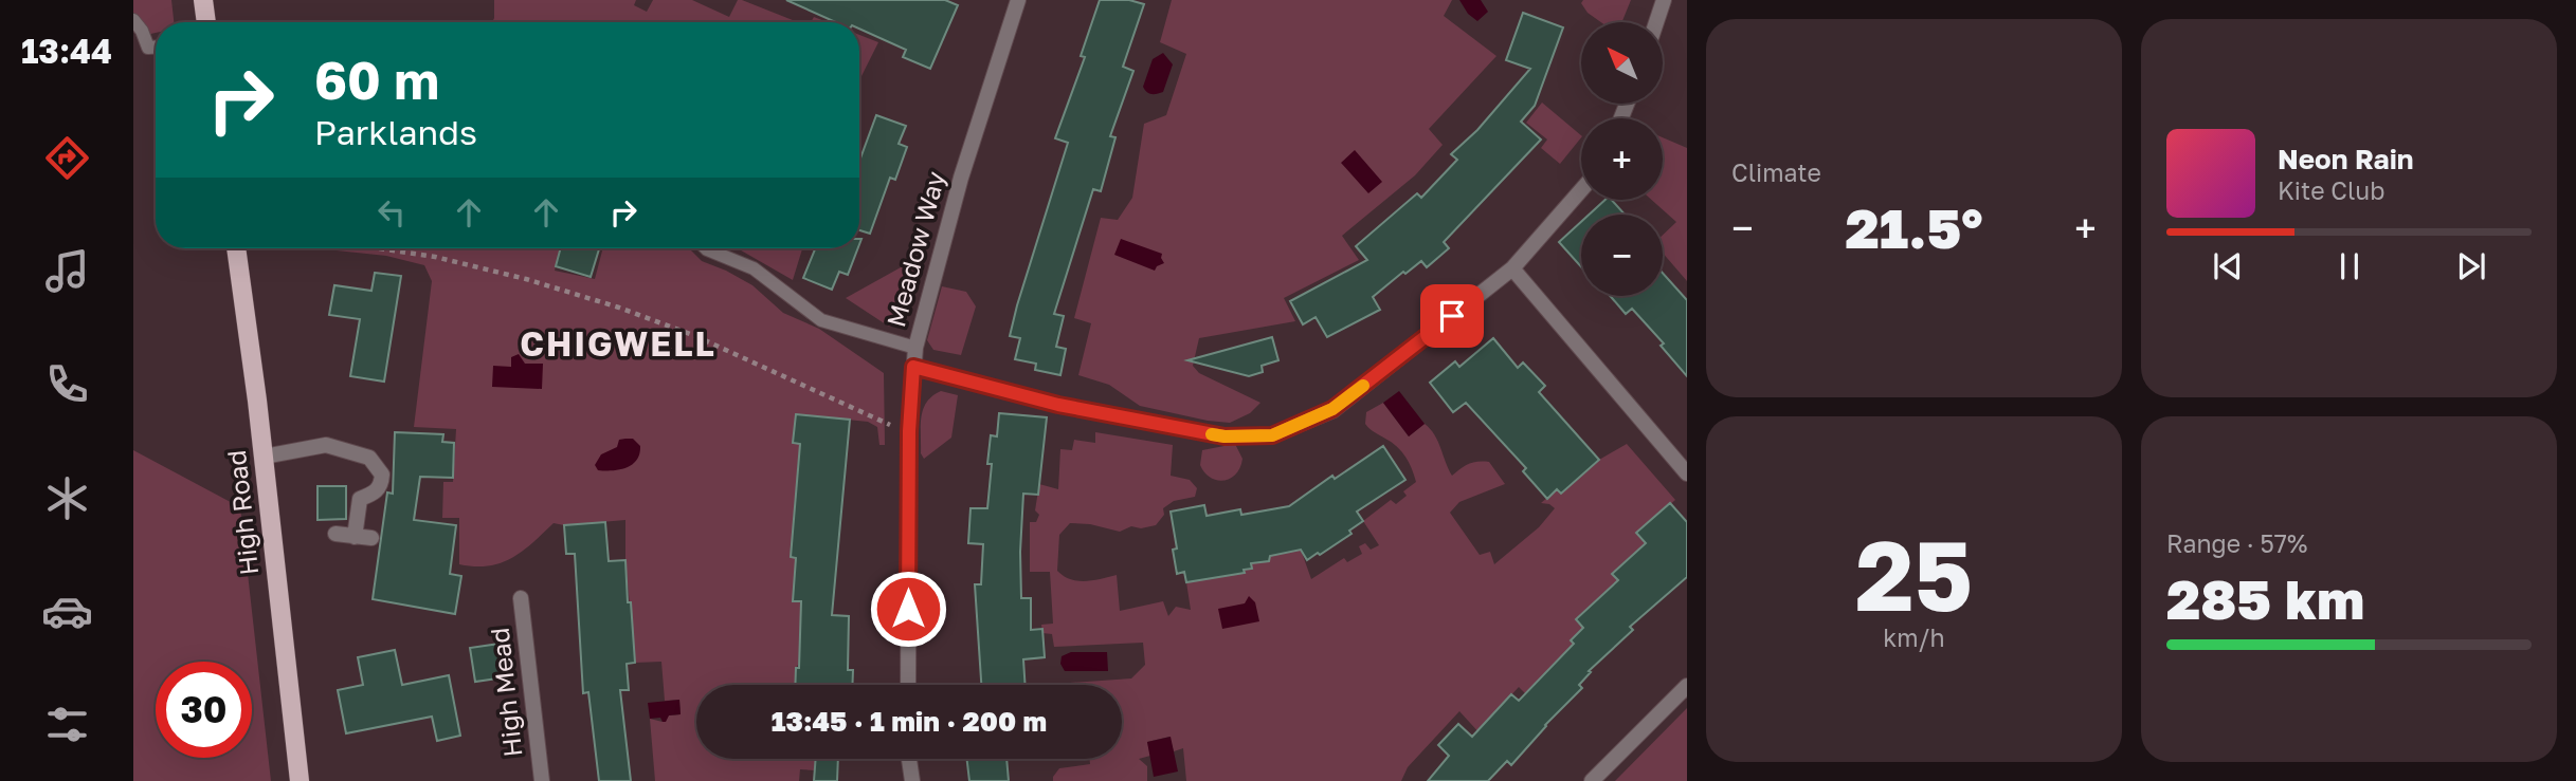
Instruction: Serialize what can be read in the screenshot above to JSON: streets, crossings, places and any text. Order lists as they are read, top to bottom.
{
  "streets": {
    "main road": ["High Road"],
    "street": ["Meadow Way", "High Mead"]
  },
  "districts": ["CHIGWELL"],
  "north": "top left",
  "page": {
    "tabs": "13:44",
    "tile": [
      "Climate",
      ["25", "km/h"],
      ["Range · 57%", "285 km"]
    ],
    "map_buttons": ["+", "−"],
    "turn": ["60 m", "Parklands"],
    "song": ["Neon Rain", "Kite Club"],
    "heat": ["−", "21.5°", "+"],
    "limit": "30",
    "trip": "13:45 · 1 min · 200 m"
  }
}
